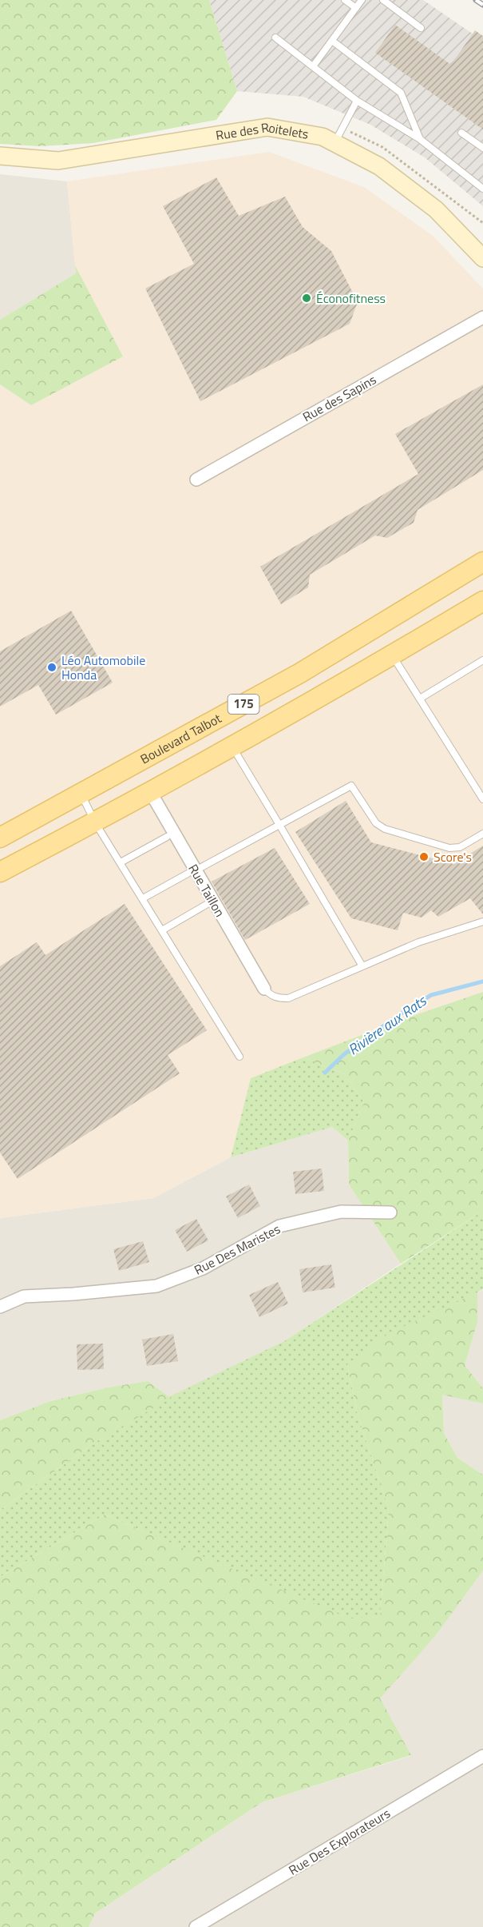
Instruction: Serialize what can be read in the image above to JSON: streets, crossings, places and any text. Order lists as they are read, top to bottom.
{
  "streets": {
    "main road": ["175", "Boulevard Talbot"],
    "street": [
      "Rue des Roitelets",
      "Rue des Sapins",
      "Rue Taillon",
      "Rue Des Maristes",
      "Rue Des Explorateurs"
    ]
  },
  "crossings": [
    ["175", "Rue Taillon"]
  ],
  "water": ["Rivière aux Rats"],
  "places": ["Éconofitness", "Léo Automobile Honda", "Score's"]
}
